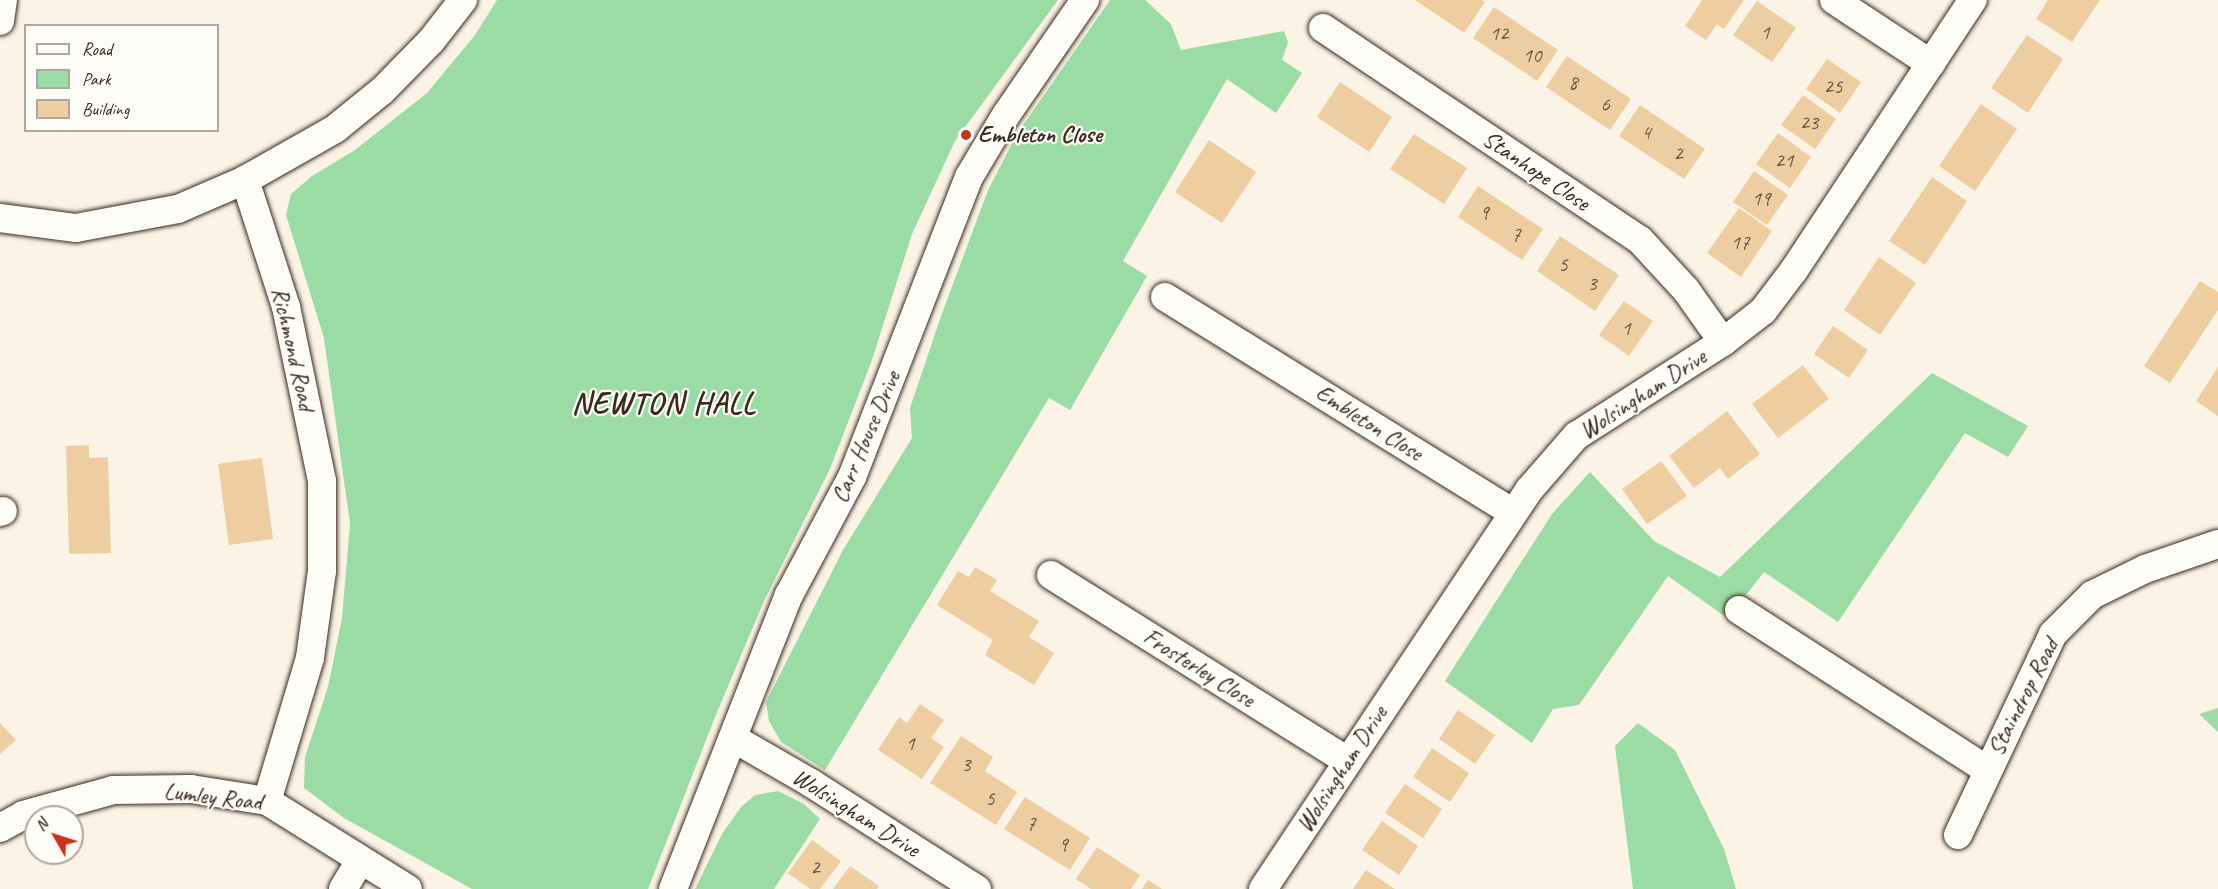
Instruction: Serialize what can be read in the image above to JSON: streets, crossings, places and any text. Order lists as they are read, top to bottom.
{
  "streets": {
    "street": [
      "Stanhope Close",
      "Richmond Road",
      "Wolsingham Drive",
      "Embleton Close",
      "Carr House Drive",
      "Frosterley Close",
      "Staindrop Road",
      "Lumley Road"
    ]
  },
  "crossings": [
    ["Stanhope Close", "Wolsingham Drive"],
    ["Richmond Road", "Lumley Road"],
    ["Wolsingham Drive", "Embleton Close"],
    ["Wolsingham Drive", "Carr House Drive"],
    ["Wolsingham Drive", "Frosterley Close"]
  ],
  "districts": ["NEWTON HALL"],
  "places": ["Embleton Close"],
  "house_numbers": [
    "1",
    "12",
    "10",
    "8",
    "25",
    "6",
    "23",
    "4",
    "2",
    "21",
    "19",
    "9",
    "7",
    "17",
    "5",
    "3",
    "1",
    "1",
    "3",
    "5",
    "7",
    "9",
    "2"
  ],
  "legend": ["Road", "Park", "Building"],
  "north": "top left"
}
